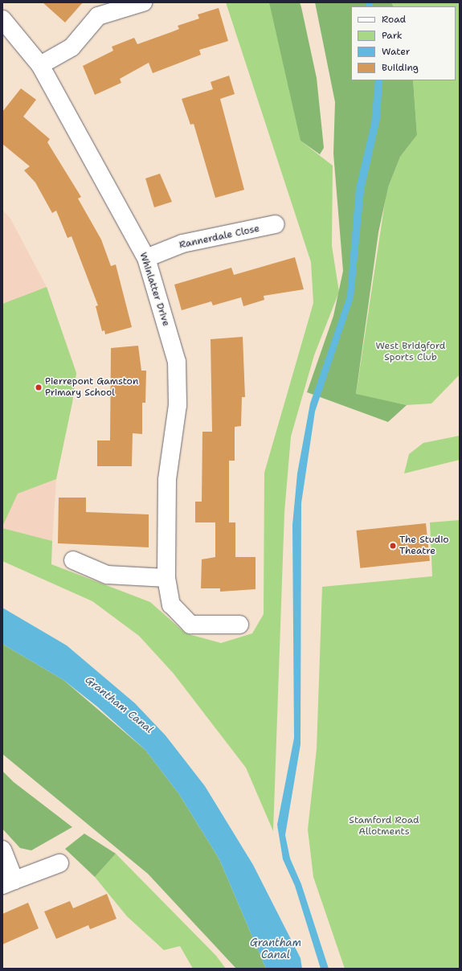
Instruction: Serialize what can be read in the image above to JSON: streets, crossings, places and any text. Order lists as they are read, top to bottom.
{
  "streets": {
    "street": ["Rannerdale Close", "Whinlatter Drive"]
  },
  "crossings": [
    ["Rannerdale Close", "Whinlatter Drive"]
  ],
  "water": ["Grantham Canal"],
  "parks": ["West Bridgford Sports Club", "Stamford Road Allotments"],
  "places": ["Pierrepont Gamston Primary School", "The Studio Theatre"],
  "legend": [
    "Road",
    "Park",
    "Water",
    "Building"
  ]
}
